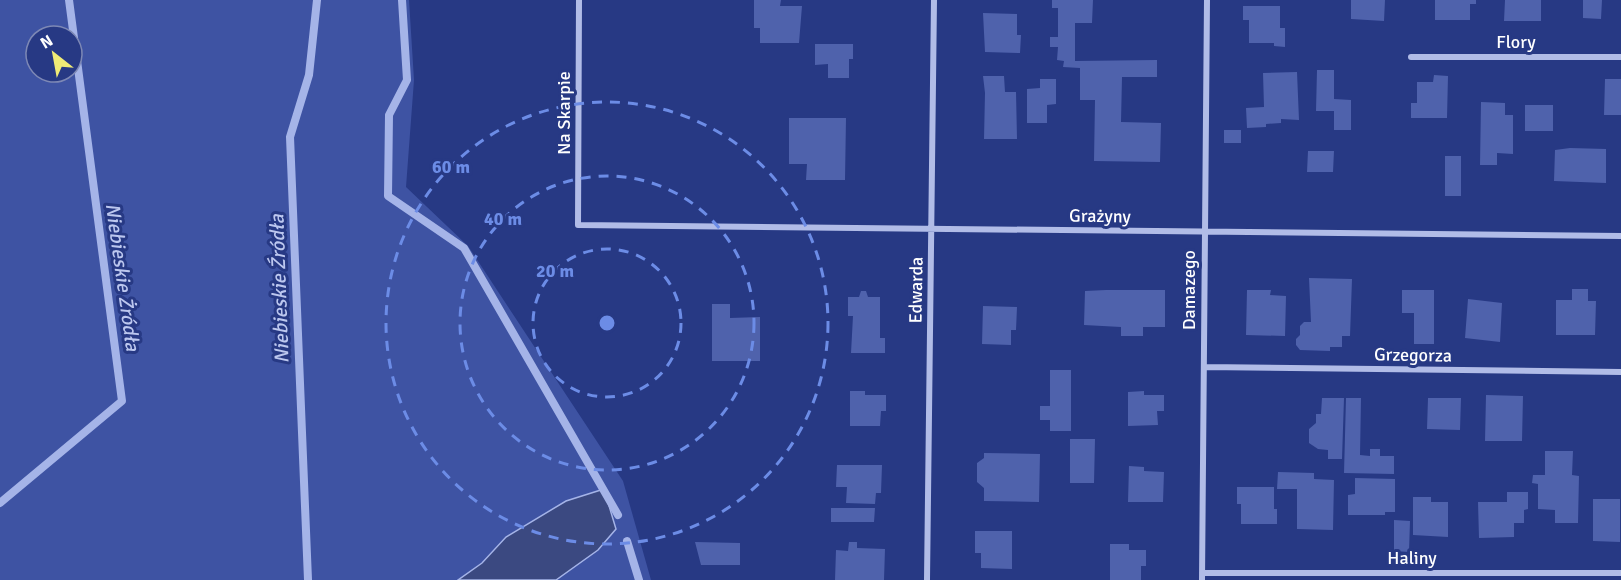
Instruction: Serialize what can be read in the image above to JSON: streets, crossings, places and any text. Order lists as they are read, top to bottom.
{
  "streets": {
    "street": [
      "Flory",
      "Na Skarpie",
      "Grażyny",
      "Edwarda",
      "Damazego",
      "Grzegorza",
      "Haliny"
    ]
  },
  "crossings": [
    ["Na Skarpie", "Grażyny"],
    ["Grażyny", "Edwarda"],
    ["Grażyny", "Damazego"],
    ["Damazego", "Grzegorza"],
    ["Damazego", "Haliny"]
  ],
  "water": ["Niebieskie Żródła", "Niebieskie Źródła"],
  "north": "top left",
  "rings": ["60 m", "40 m", "20 m"]
}
